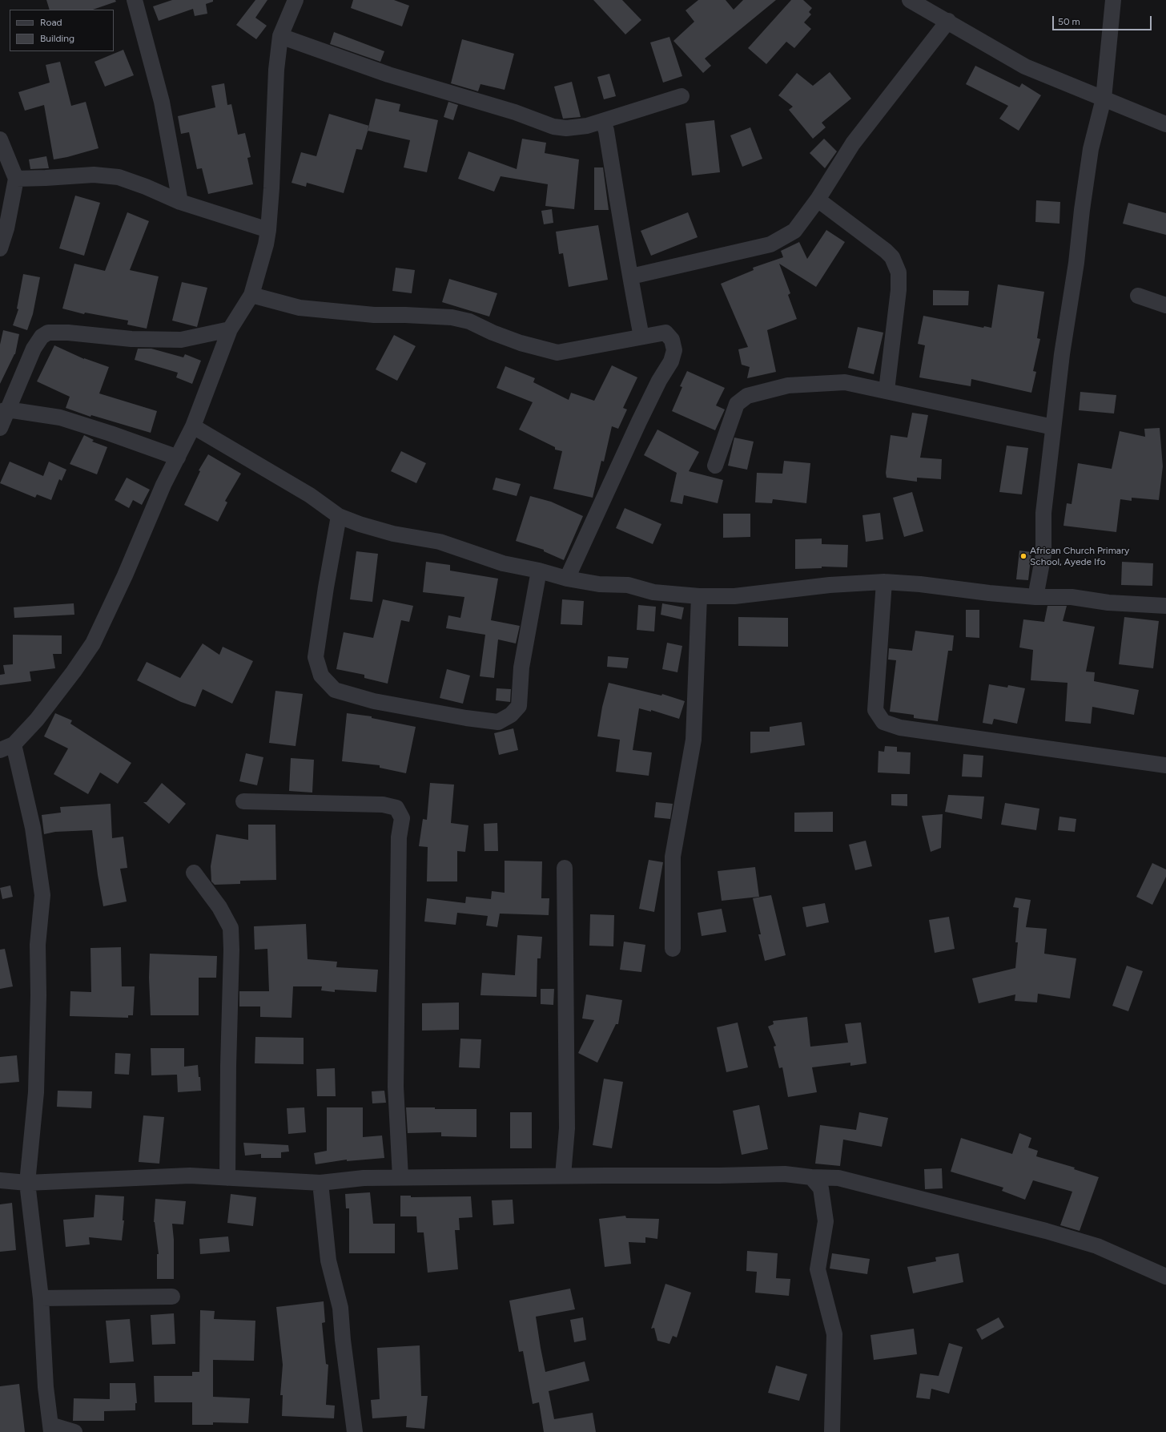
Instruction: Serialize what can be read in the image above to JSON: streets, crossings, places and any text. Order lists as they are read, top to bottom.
{
  "places": ["African Church Primary School, Ayede Ifo"],
  "legend": ["Road", "Building"],
  "scale_bar": "50 m"
}
